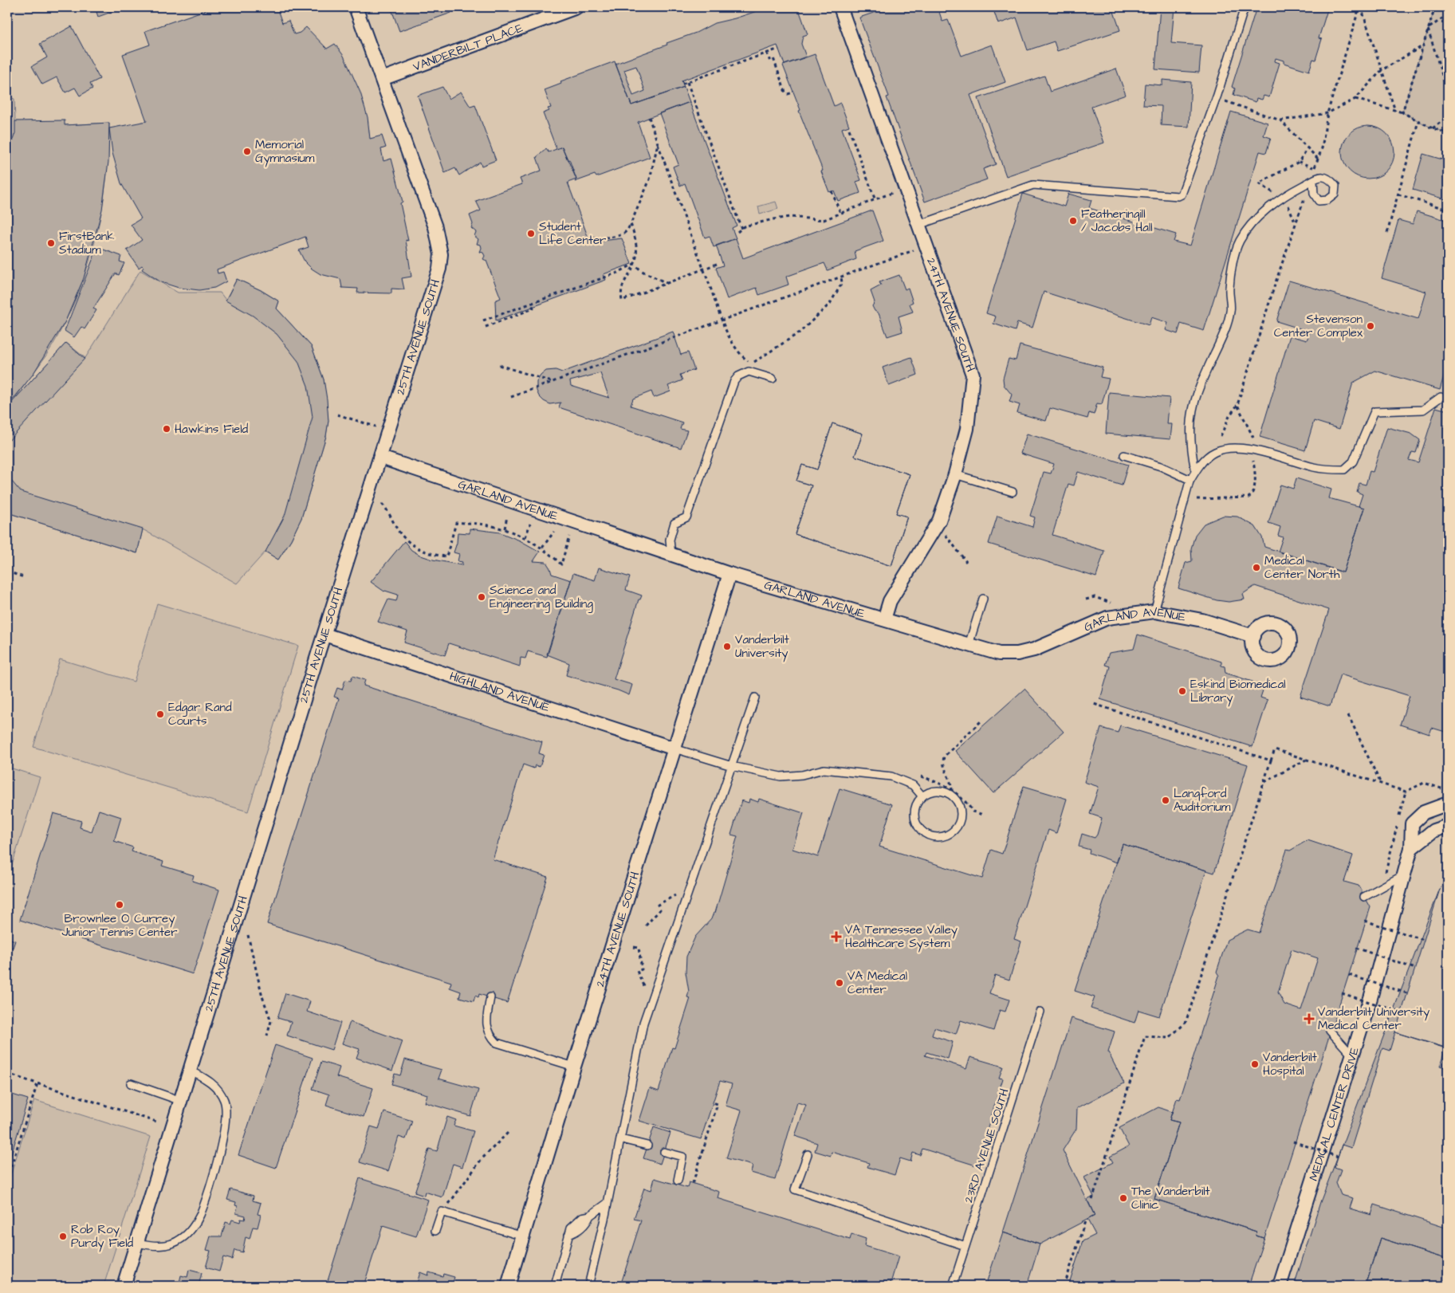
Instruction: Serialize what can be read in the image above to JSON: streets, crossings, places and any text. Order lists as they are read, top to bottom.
{
  "streets": {
    "street": [
      "VANDERBILT PLACE",
      "24TH AVENUE SOUTH",
      "25TH AVENUE SOUTH",
      "GARLAND AVENUE",
      "HIGHLAND AVENUE",
      "MEDICAL CENTER DRIVE"
    ],
    "lane": ["23RD AVENUE SOUTH"]
  },
  "crossings": [
    ["VANDERBILT PLACE", "25TH AVENUE SOUTH"],
    ["24TH AVENUE SOUTH", "GARLAND AVENUE"],
    ["24TH AVENUE SOUTH", "HIGHLAND AVENUE"],
    ["25TH AVENUE SOUTH", "GARLAND AVENUE"],
    ["25TH AVENUE SOUTH", "HIGHLAND AVENUE"]
  ],
  "places": {
    "other": [
      "Memorial Gymnasium",
      "Featheringill / Jacobs Hall",
      "Student Life Center",
      "FirstBank Stadium",
      "Stevenson Center Complex",
      "Hawkins Field",
      "Medical Center North",
      "Science and Engineering Building",
      "Vanderbilt University",
      "Eskind Biomedical Library",
      "Edgar Rand Courts",
      "Langford Auditorium",
      "Brownlee O Currey Junior Tennis Center",
      "VA Medical Center",
      "Vanderbilt Hospital",
      "The Vanderbilt Clinic",
      "Rob Roy Purdy Field"
    ],
    "health": ["VA Tennessee Valley Healthcare System", "Vanderbilt University Medical Center"]
  }
}
